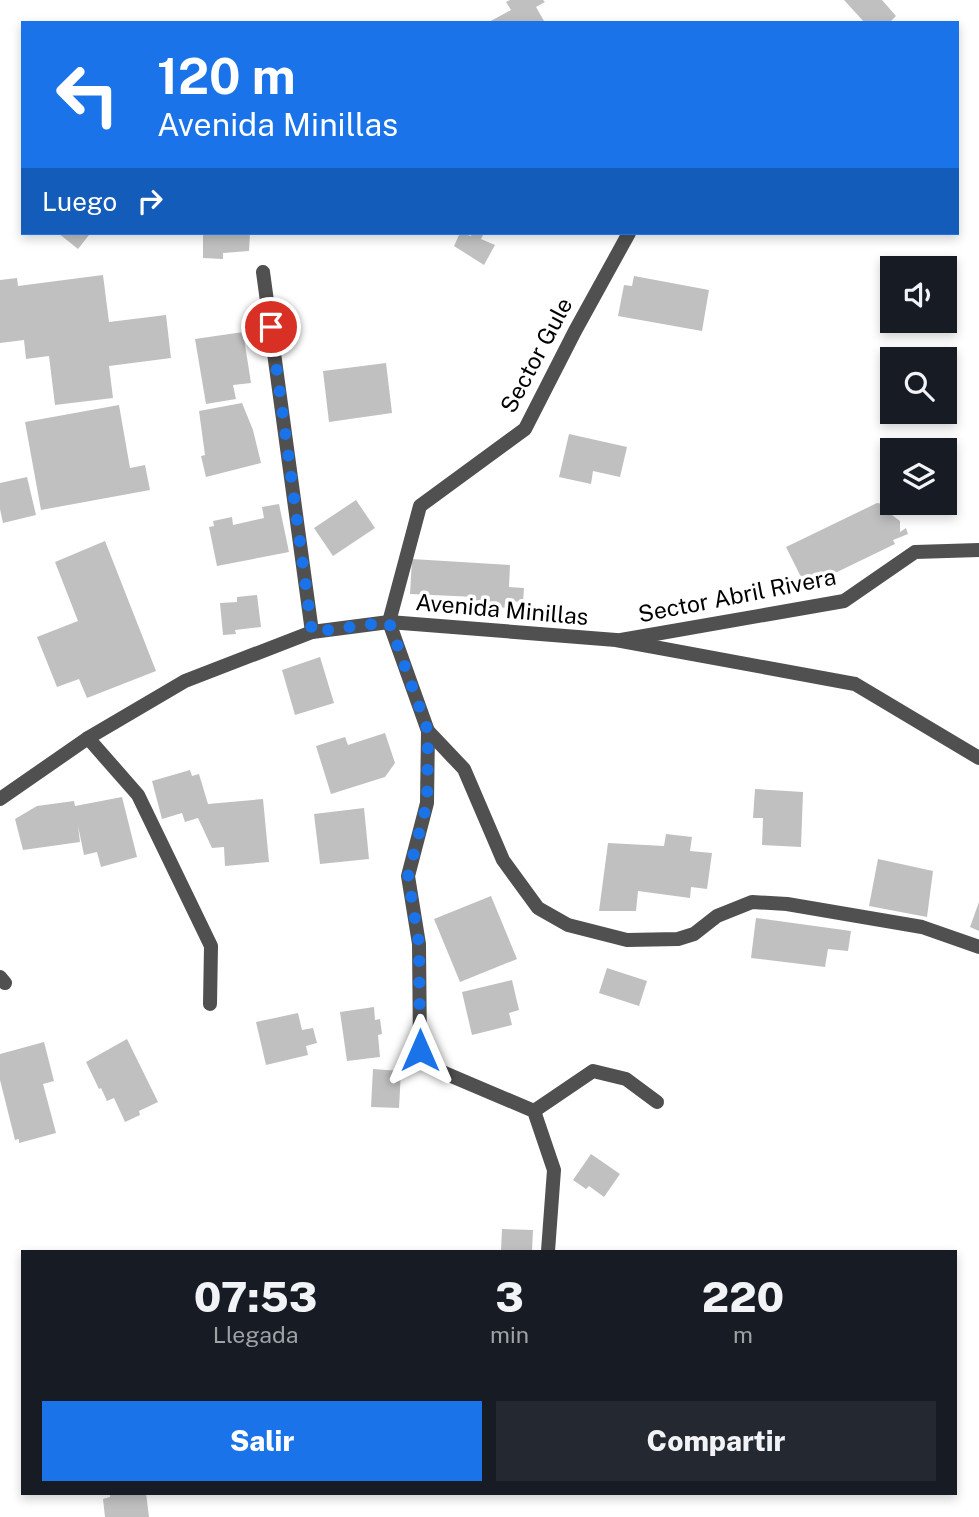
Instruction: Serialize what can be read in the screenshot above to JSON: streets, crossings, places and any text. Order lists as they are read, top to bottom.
{
  "streets": {
    "street": ["Sector Gule", "Sector Abril Rivera", "Avenida Minillas"]
  },
  "crossings": [
    ["Sector Gule", "Avenida Minillas"],
    ["Sector Abril Rivera", "Avenida Minillas"]
  ],
  "page": {
    "turn": ["120 m", "Avenida Minillas"],
    "then": "Luego",
    "eta": [
      "07:53",
      "Llegada",
      "3",
      "min",
      "220",
      "m"
    ],
    "buttons": ["Salir", "Compartir"]
  }
}
